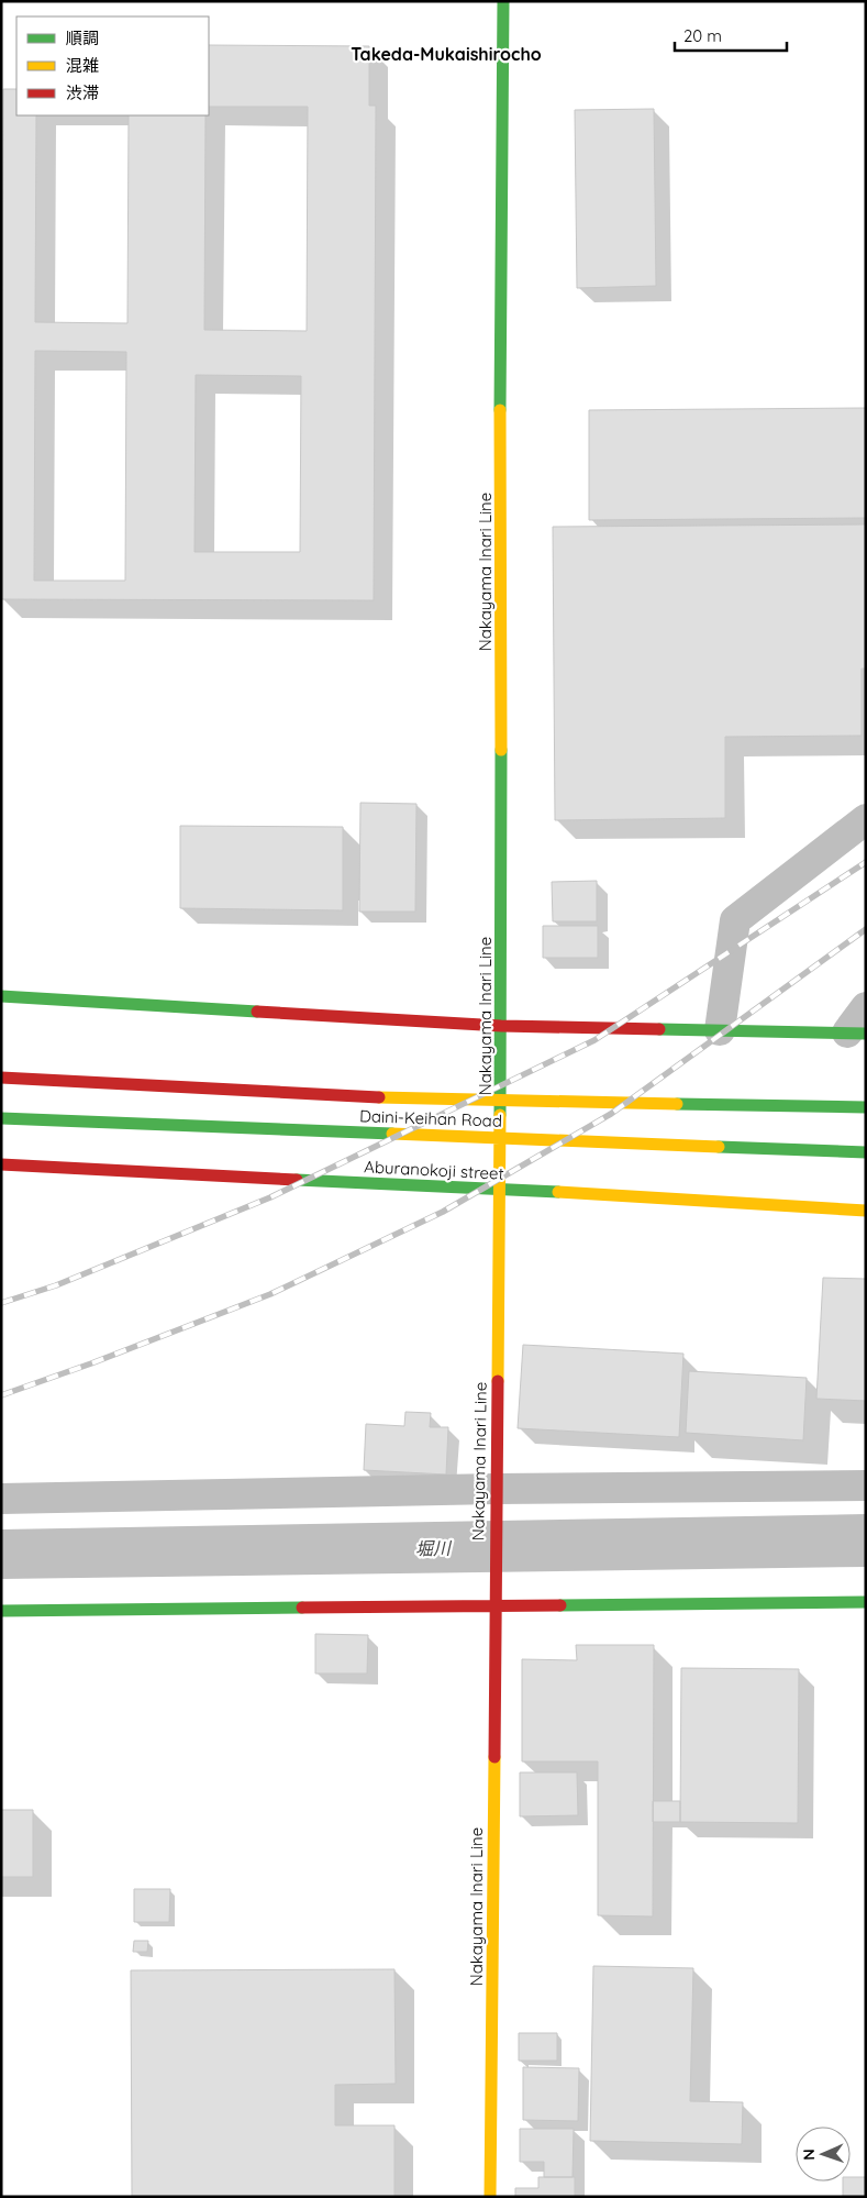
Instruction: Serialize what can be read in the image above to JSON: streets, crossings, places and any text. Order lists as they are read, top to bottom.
{
  "streets": {
    "main road": ["Nakayama Inari Line", "Daini-Keihan Road", "Aburanokoji street"]
  },
  "crossings": [
    ["Nakayama Inari Line", "Aburanokoji street"]
  ],
  "districts": ["Takeda-Mukaishirocho"],
  "water": ["堀川"],
  "legend": ["順調", "混雑", "渋滞"],
  "scale_bar": "20 m",
  "north": "left"
}
